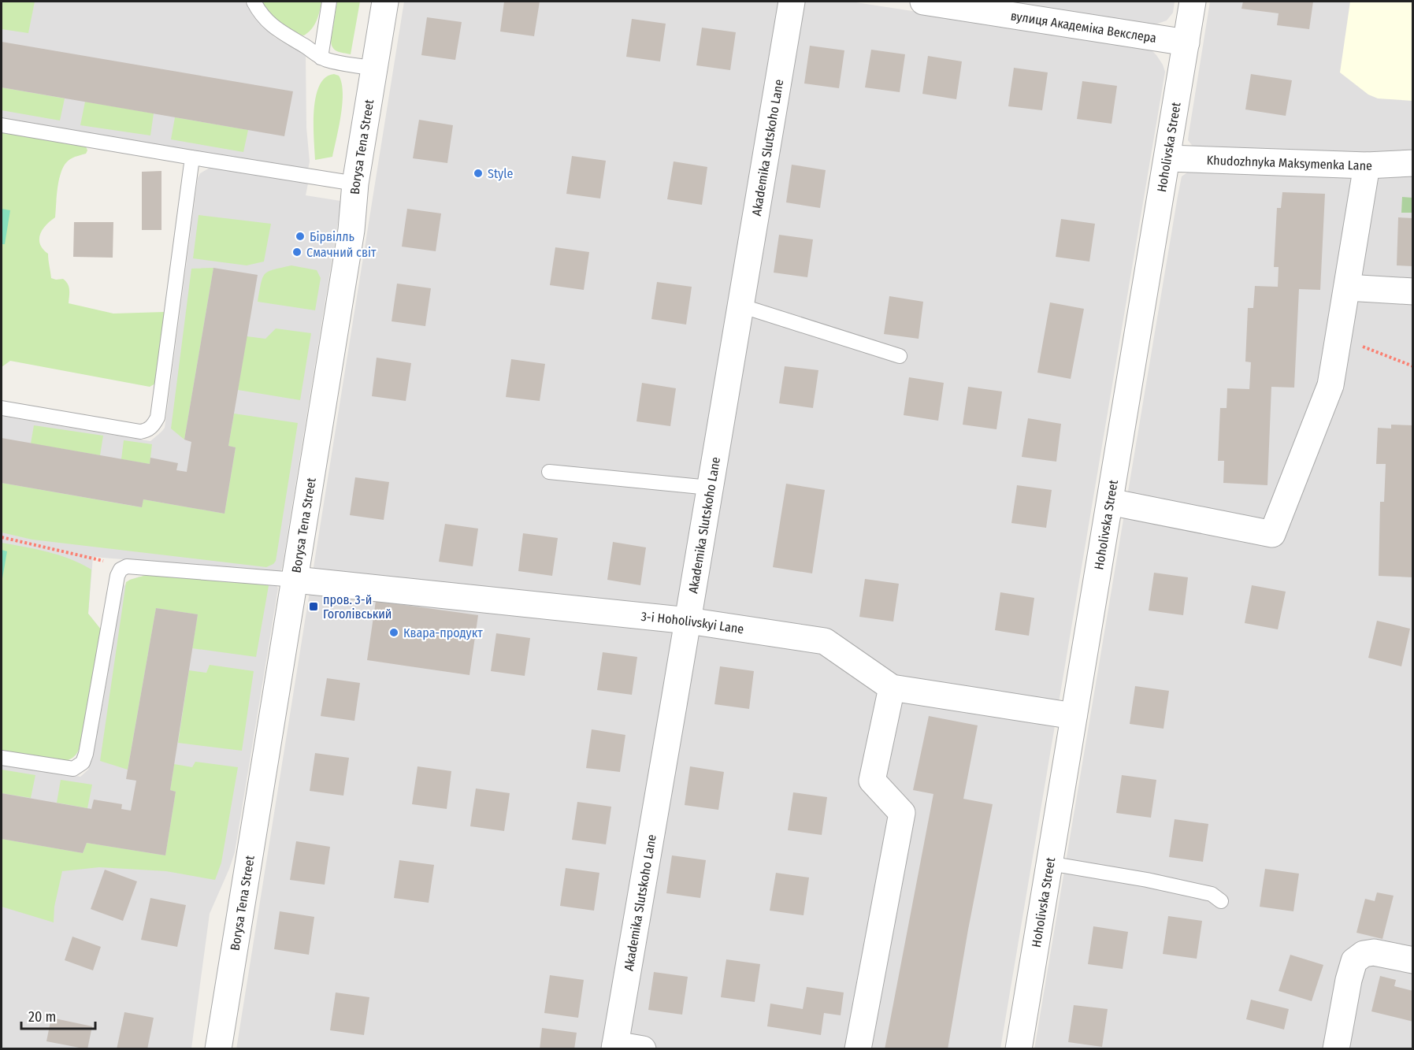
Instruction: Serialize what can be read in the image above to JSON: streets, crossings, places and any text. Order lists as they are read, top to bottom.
{
  "streets": {
    "street": [
      "вулиця Академіка Векслера",
      "Borysa Tena Street",
      "Akademika Slutskoho Lane",
      "Hoholivska Street",
      "Khudozhnyka Maksymenka Lane",
      "3-i Hoholivskyi Lane"
    ]
  },
  "crossings": [
    ["вулиця Академіка Векслера", "Hoholivska Street"],
    ["Borysa Tena Street", "3-i Hoholivskyi Lane"],
    ["Akademika Slutskoho Lane", "3-i Hoholivskyi Lane"],
    ["Hoholivska Street", "Khudozhnyka Maksymenka Lane"],
    ["Hoholivska Street", "3-i Hoholivskyi Lane"]
  ],
  "places": {
    "other": [
      "Style",
      "Бірвілль",
      "Смачний світ",
      "Квара-продукт"
    ],
    "transit": ["пров. 3-й Гоголівський"]
  },
  "scale_bar": "20 m"
}
